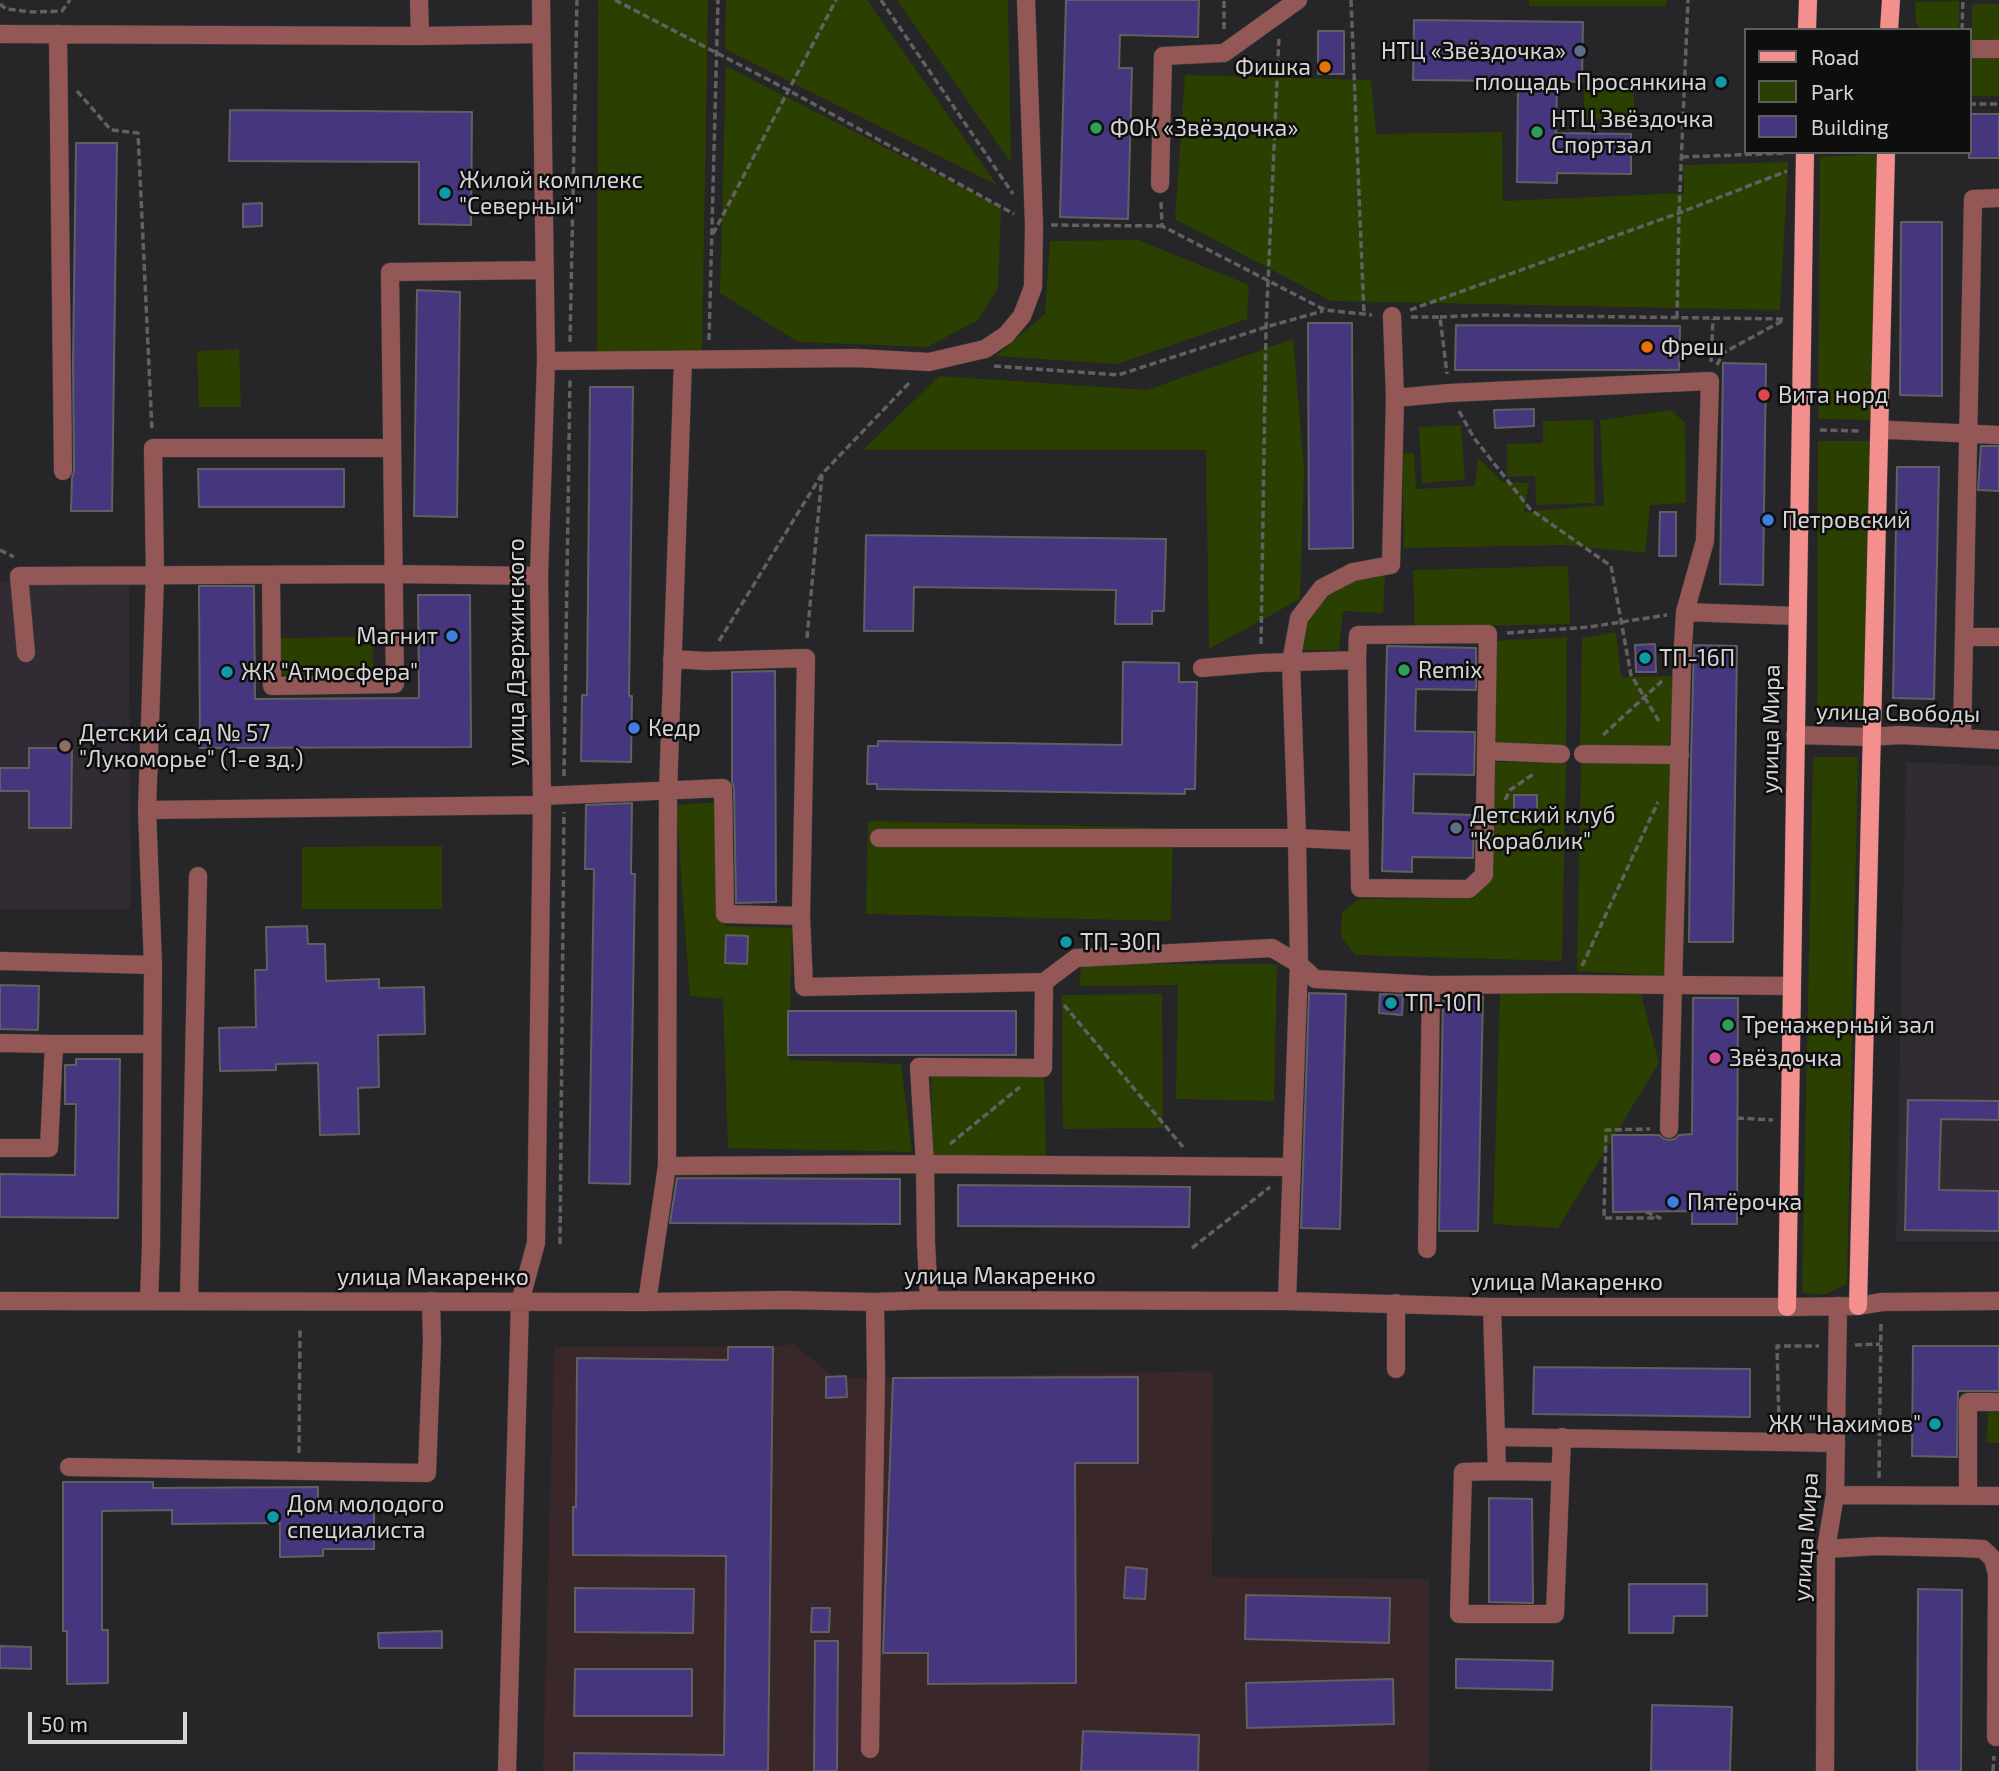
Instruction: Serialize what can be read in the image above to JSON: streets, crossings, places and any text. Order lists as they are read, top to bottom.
{
  "streets": {
    "main road": ["улица Мира"],
    "street": ["улица Дзержинского", "улица Свободы", "улица Макаренко"]
  },
  "crossings": [
    ["улица Дзержинского", "улица Макаренко"],
    ["улица Свободы", "улица Мира"],
    ["улица Мира", "улица Макаренко"]
  ],
  "places": [
    "НТЦ «Звёздочка»",
    "Фишка",
    "площадь Просянкина",
    "ФОК «Звёздочка»",
    "НТЦ Звёздочка Спортзал",
    "Жилой комплекс \"Северный\"",
    "Фреш",
    "Вита норд",
    "Петровский",
    "Магнит",
    "ТП-16П",
    "Remix",
    "ЖК \"Атмосфера\"",
    "Кедр",
    "Детский сад № 57 \"Лукоморье\" (1-е зд.)",
    "Детский клуб \"Кораблик\"",
    "ТП-30П",
    "ТП-10П",
    "Тренажерный зал",
    "Звёздочка",
    "Пятёрочка",
    "ЖК \"Нахимов\"",
    "Дом молодого специалиста"
  ],
  "legend": ["Road", "Park", "Building"],
  "scale_bar": "50 m"
}
